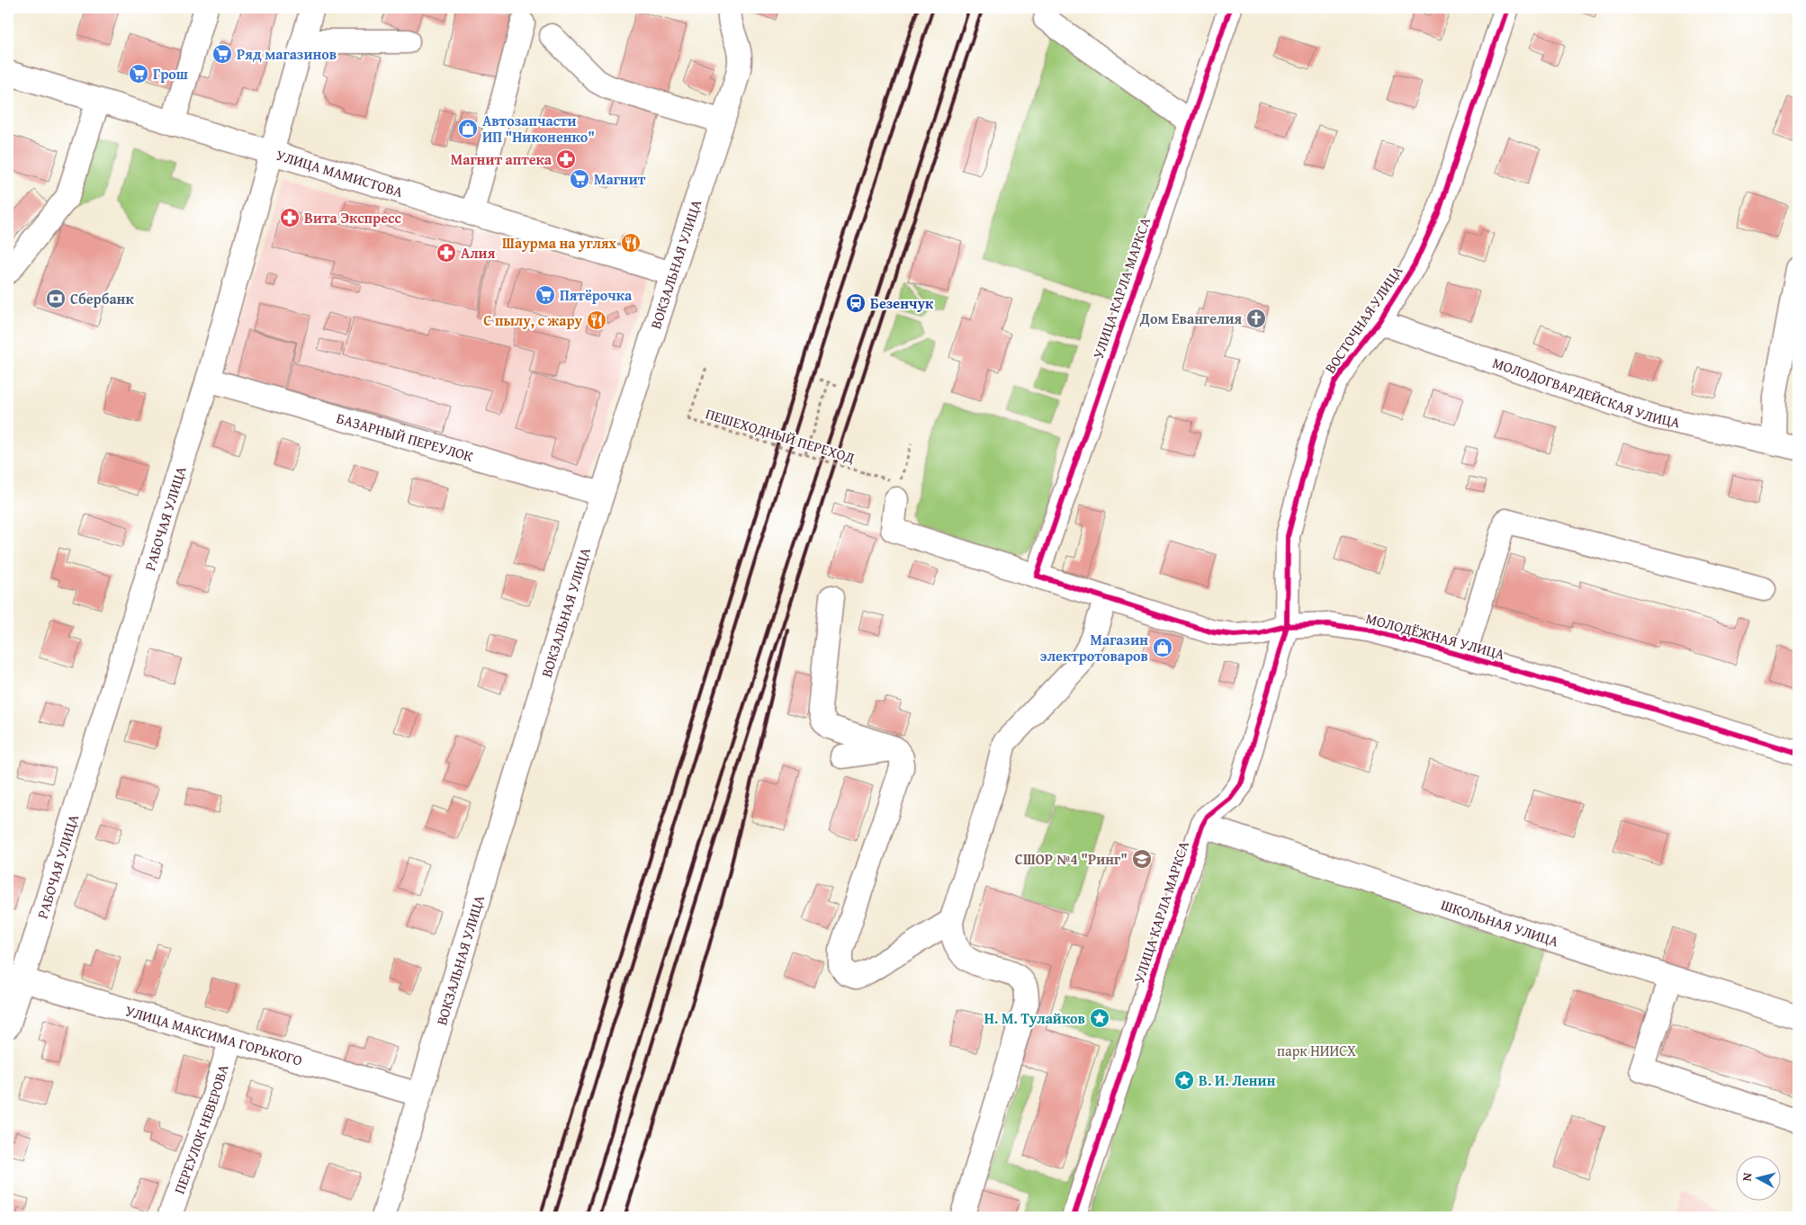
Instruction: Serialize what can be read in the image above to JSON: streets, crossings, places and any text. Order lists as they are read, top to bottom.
{
  "streets": {
    "street": [
      "УЛИЦА МАМИСТОВА",
      "ВОКЗАЛЬНАЯ УЛИЦА",
      "УЛИЦА КАРЛА МАРКСА",
      "ВОСТОЧНАЯ УЛИЦА",
      "МОЛОДОГВАРДЕЙСКАЯ УЛИЦА",
      "БАЗАРНЫЙ ПЕРЕУЛОК",
      "РАБОЧАЯ УЛИЦА",
      "МОЛОДЁЖНАЯ УЛИЦА",
      "ШКОЛЬНАЯ УЛИЦА",
      "УЛИЦА МАКСИМА ГОРЬКОГО",
      "ПЕРЕУЛОК НЕВЕРОВА"
    ],
    "path": ["ПЕШЕХОДНЫЙ ПЕРЕХОД"]
  },
  "crossings": [
    ["УЛИЦА МАМИСТОВА", "ВОКЗАЛЬНАЯ УЛИЦА"],
    ["УЛИЦА МАМИСТОВА", "РАБОЧАЯ УЛИЦА"],
    ["ВОКЗАЛЬНАЯ УЛИЦА", "БАЗАРНЫЙ ПЕРЕУЛОК"],
    ["ВОКЗАЛЬНАЯ УЛИЦА", "УЛИЦА МАКСИМА ГОРЬКОГО"],
    ["УЛИЦА КАРЛА МАРКСА", "ВОСТОЧНАЯ УЛИЦА"],
    ["УЛИЦА КАРЛА МАРКСА", "МОЛОДЁЖНАЯ УЛИЦА"],
    ["УЛИЦА КАРЛА МАРКСА", "ШКОЛЬНАЯ УЛИЦА"],
    ["ВОСТОЧНАЯ УЛИЦА", "МОЛОДОГВАРДЕЙСКАЯ УЛИЦА"],
    ["ВОСТОЧНАЯ УЛИЦА", "МОЛОДЁЖНАЯ УЛИЦА"],
    ["ПЕШЕХОДНЫЙ ПЕРЕХОД", "МОЛОДЁЖНАЯ УЛИЦА"],
    ["БАЗАРНЫЙ ПЕРЕУЛОК", "РАБОЧАЯ УЛИЦА"],
    ["РАБОЧАЯ УЛИЦА", "УЛИЦА МАКСИМА ГОРЬКОГО"],
    ["УЛИЦА МАКСИМА ГОРЬКОГО", "ПЕРЕУЛОК НЕВЕРОВА"]
  ],
  "parks": ["парк НИИСХ"],
  "places": {
    "supermarket": [
      "Ряд магазинов",
      "Грош",
      "Магнит",
      "Пятёрочка"
    ],
    "shop": ["Автозапчасти ИП \"Никоненко\"", "Магазин электротоваров"],
    "pharmacy": ["Магнит аптека", "Вита Экспресс", "Алия"],
    "restaurant": ["Шаурма на углях", "С пылу, с жару"],
    "bank": ["Сбербанк"],
    "station": ["Безенчук"],
    "church": ["Дом Евангелия"],
    "school or university": ["СШОР №4 \"Ринг\""],
    "place": ["Н. М. Тулайков", "В. И. Ленин"]
  },
  "north": "left"
}
